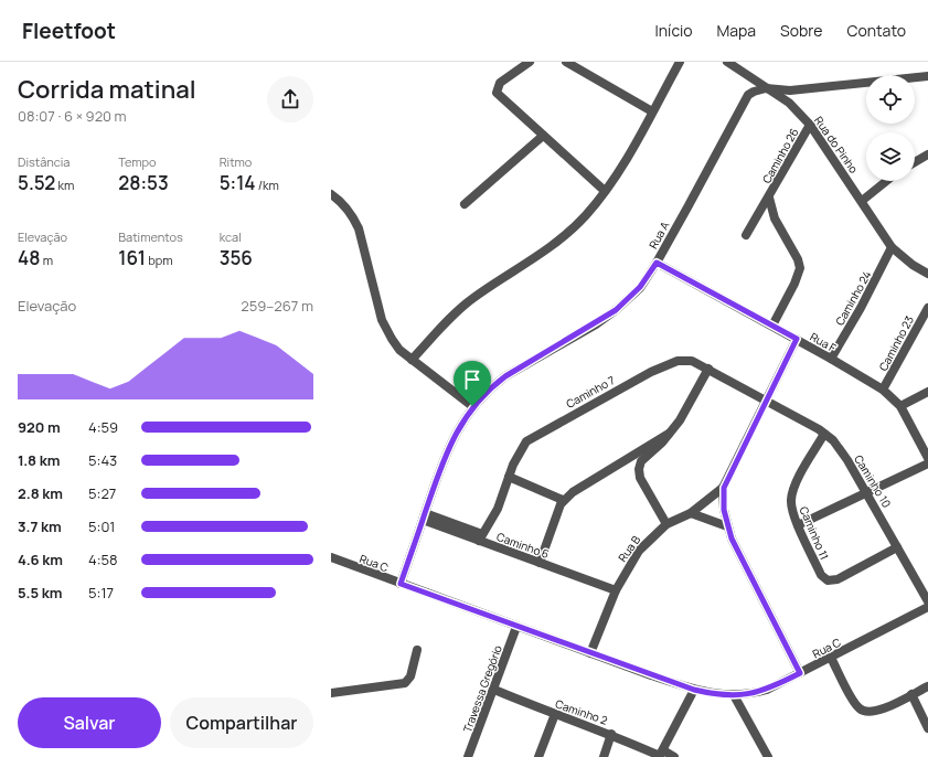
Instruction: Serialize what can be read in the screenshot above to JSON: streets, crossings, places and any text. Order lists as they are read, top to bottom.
{
  "streets": {
    "street": [
      "Rua do Pinho",
      "Caminho 26",
      "Rua A",
      "Caminho 24",
      "Rua F",
      "Caminho 23",
      "Caminho 7",
      "Caminho 10",
      "Caminho 11",
      "Caminho 6",
      "Rua B",
      "Rua C",
      "Travessa Gregório",
      "Caminho 2"
    ]
  },
  "crossings": [
    ["Rua do Pinho", "Caminho 26"],
    ["Rua do Pinho", "Rua A"],
    ["Rua do Pinho", "Caminho 24"],
    ["Rua A", "Rua F"],
    ["Rua A", "Caminho 6"],
    ["Rua A", "Rua C"],
    ["Caminho 24", "Rua F"],
    ["Rua F", "Caminho 23"],
    ["Caminho 7", "Caminho 10"],
    ["Caminho 7", "Caminho 6"],
    ["Caminho 10", "Caminho 11"],
    ["Caminho 6", "Rua B"],
    ["Rua B", "Rua C"],
    ["Rua C", "Travessa Gregório"],
    ["Travessa Gregório", "Caminho 2"]
  ],
  "page": {
    "header": "Fleetfoot",
    "nav": [
      "Início",
      "Mapa",
      "Sobre",
      "Contato"
    ],
    "heading": ["Corrida matinal", "08:07 · 6 × 920 m"],
    "stats": [
      ["Distância", "5.52 km"],
      ["Tempo", "28:53"],
      ["Ritmo", "5:14 /km"],
      ["Elevação", "48 m"],
      ["Batimentos", "161 bpm"],
      ["kcal", "356"]
    ],
    "chart": ["Elevação", "259–267 m"],
    "list": [
      {
        "name": "920 m",
        "note": "4:59"
      },
      {
        "name": "1.8 km",
        "note": "5:43"
      },
      {
        "name": "2.8 km",
        "note": "5:27"
      },
      {
        "name": "3.7 km",
        "note": "5:01"
      },
      {
        "name": "4.6 km",
        "note": "4:58"
      },
      {
        "name": "5.5 km",
        "note": "5:17"
      }
    ],
    "buttons": ["Salvar", "Compartilhar"]
  }
}
